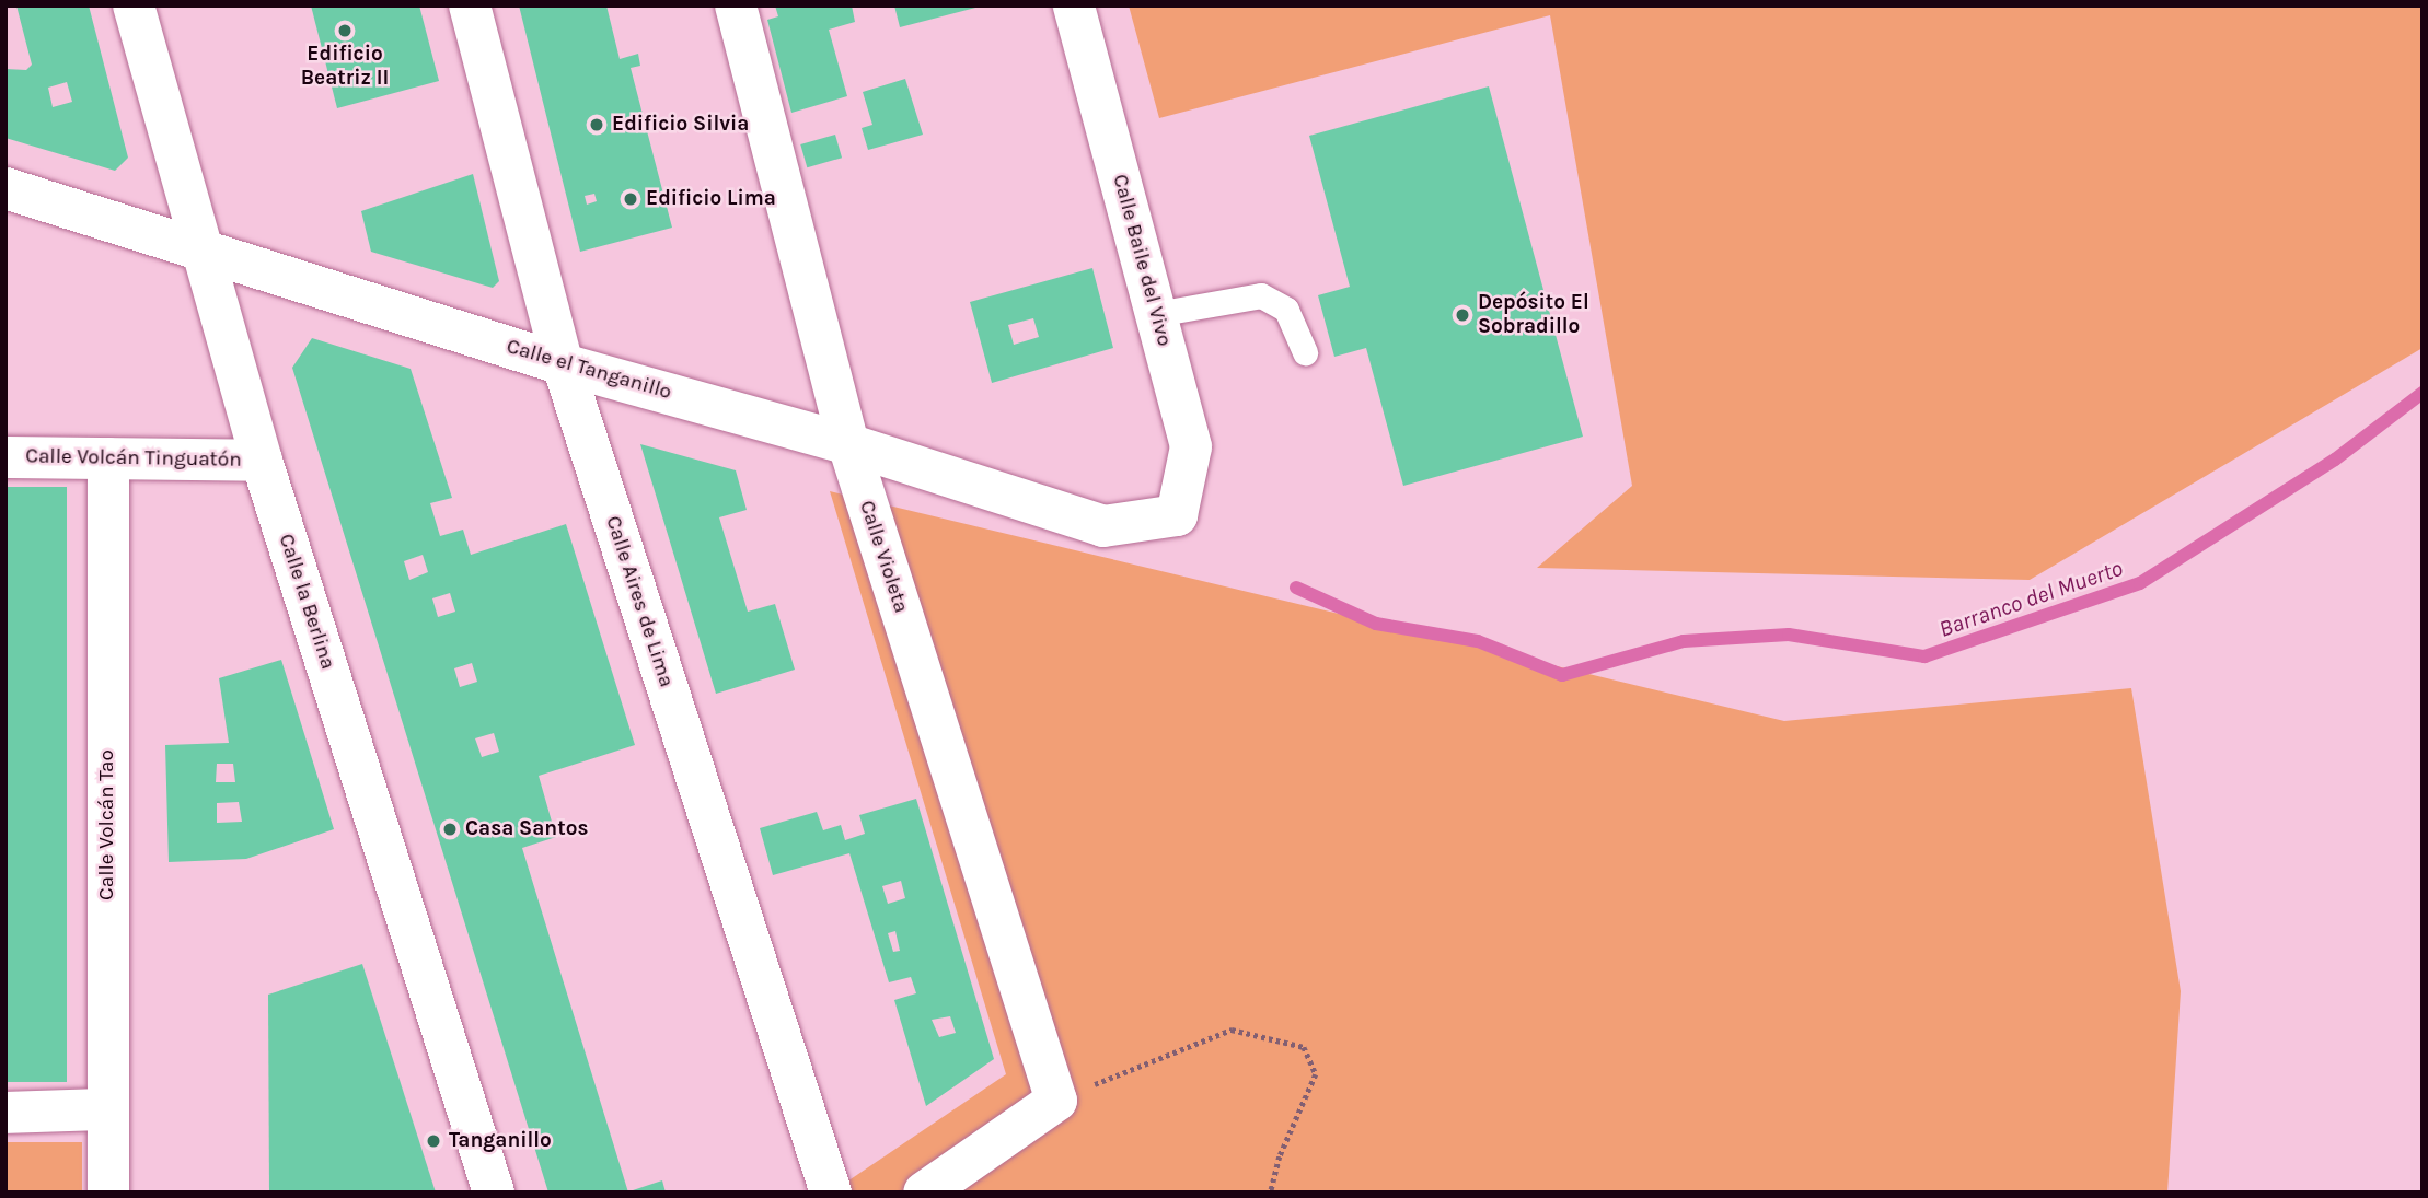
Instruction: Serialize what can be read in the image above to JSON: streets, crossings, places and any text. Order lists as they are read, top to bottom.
{
  "streets": {
    "street": [
      "Calle Baile del Vivo",
      "Calle el Tanganillo",
      "Calle Volcán Tinguatón",
      "Calle Violeta",
      "Calle la Berlina",
      "Calle Aires de Lima",
      "Calle Volcán Tao"
    ]
  },
  "crossings": [
    ["Calle Baile del Vivo", "Calle el Tanganillo"],
    ["Calle el Tanganillo", "Calle Violeta"],
    ["Calle el Tanganillo", "Calle la Berlina"],
    ["Calle el Tanganillo", "Calle Aires de Lima"],
    ["Calle Volcán Tinguatón", "Calle la Berlina"],
    ["Calle Volcán Tinguatón", "Calle Volcán Tao"]
  ],
  "water": ["Barranco del Muerto"],
  "places": [
    "Edificio Beatriz II",
    "Edificio Silvia",
    "Edificio Lima",
    "Depósito El Sobradillo",
    "Casa Santos",
    "Tanganillo"
  ]
}
